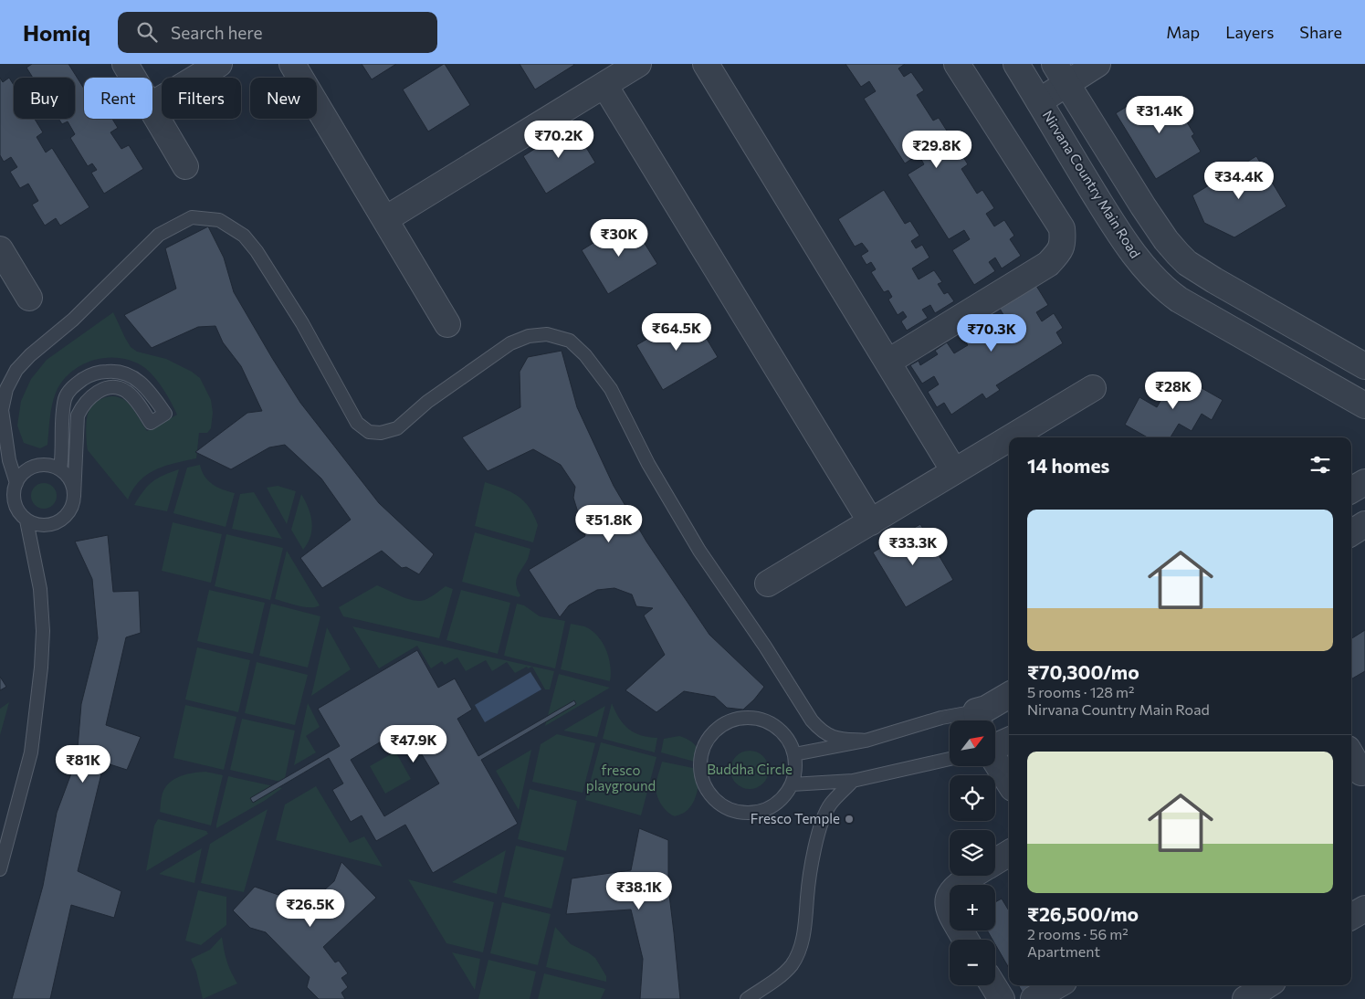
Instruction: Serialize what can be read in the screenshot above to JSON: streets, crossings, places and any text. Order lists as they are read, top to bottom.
{
  "streets": {
    "street": ["Nirvana Country Main Road"]
  },
  "parks": ["Buddha Circle", "fresco playground"],
  "places": ["Fresco Temple"],
  "north": "top right",
  "page": {
    "header": "Homiq",
    "search": "Search here",
    "nav": ["Map", "Layers", "Share"],
    "chip": [
      "Buy",
      "Rent",
      "Filters",
      "New"
    ],
    "price": [
      "₹31.4K",
      "₹70.2K",
      "₹29.8K",
      "₹34.4K",
      "₹30K",
      "₹64.5K",
      "₹70.3K",
      "₹28K",
      "₹51.8K",
      "₹33.3K",
      "₹47.9K",
      "₹81K",
      "₹38.1K",
      "₹26.5K"
    ],
    "heading": "14 homes",
    "list": [
      {
        "name": "₹70,300/mo",
        "note": "5 rooms · 128 m² · Nirvana Country Main Road"
      },
      {
        "name": "₹26,500/mo",
        "note": "2 rooms · 56 m² · Apartment"
      }
    ],
    "map_buttons": ["+", "−"]
  }
}
